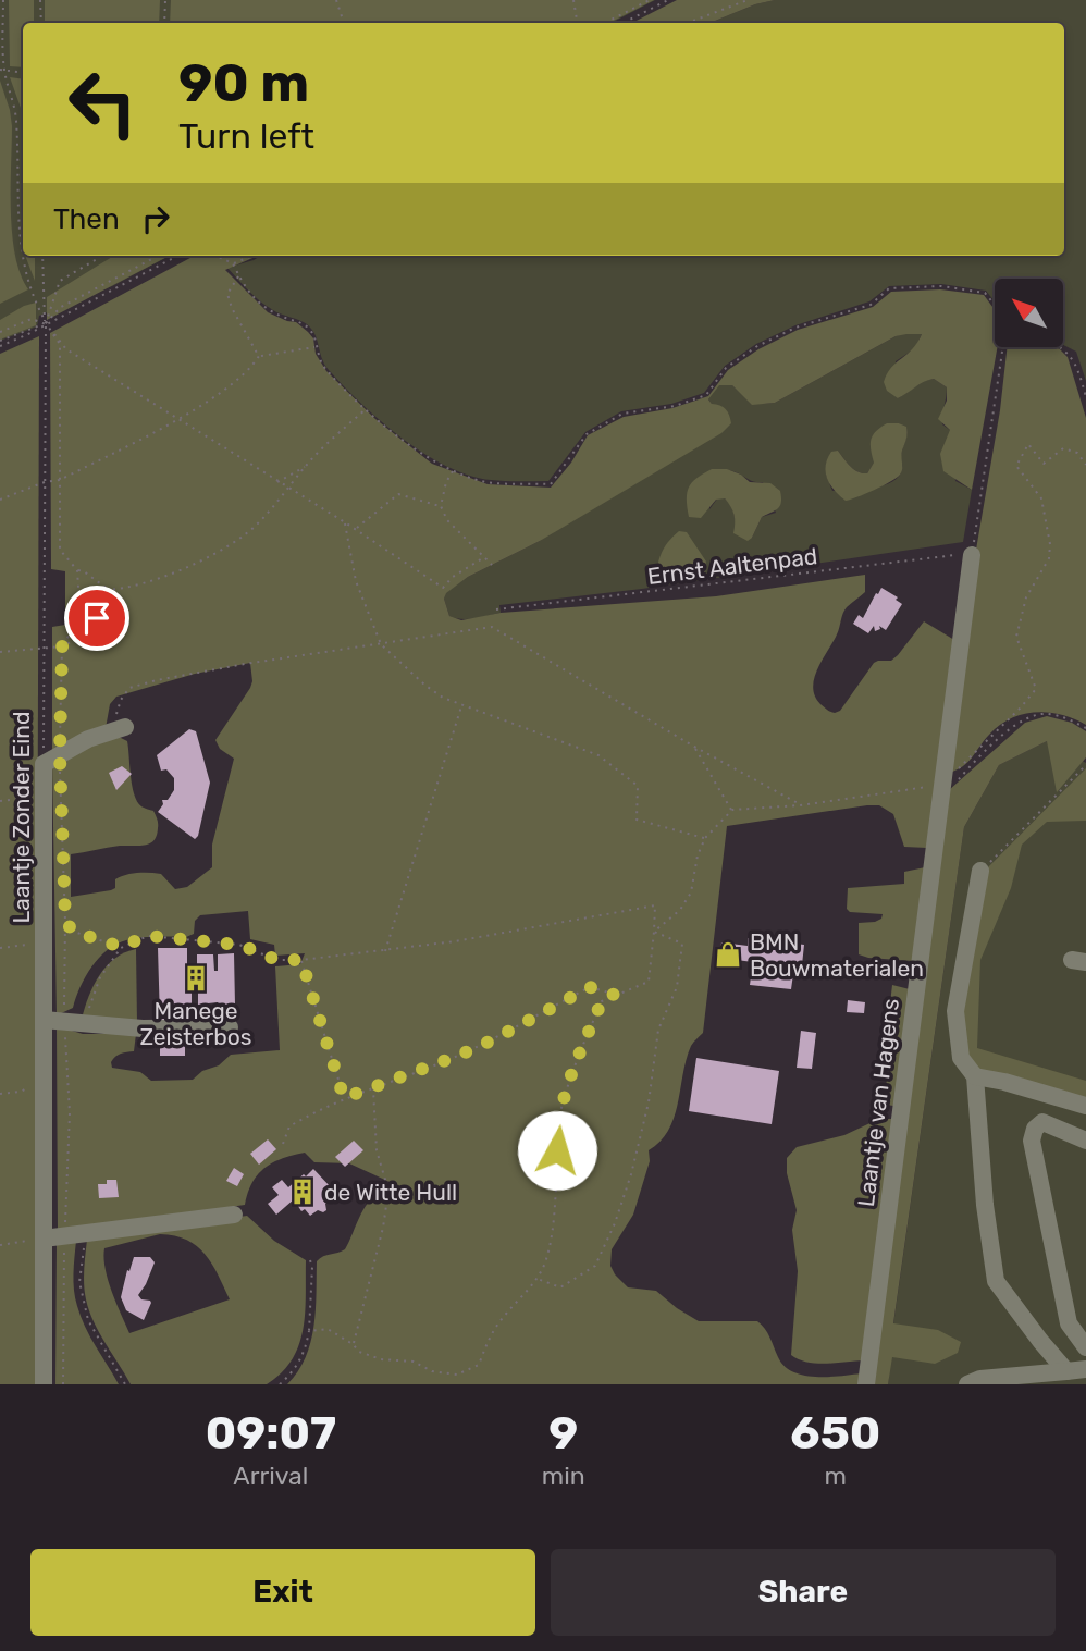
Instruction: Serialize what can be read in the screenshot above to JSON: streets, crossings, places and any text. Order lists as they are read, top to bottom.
{
  "streets": {
    "street": ["Laantje Zonder Eind", "Laantje van Hagens"],
    "path": ["Ernst Aaltenpad"]
  },
  "crossings": [
    ["Ernst Aaltenpad", "Laantje van Hagens"]
  ],
  "places": {
    "shop": ["BMN Bouwmaterialen"],
    "building": ["Manege Zeisterbos", "de Witte Hull"]
  },
  "north": "top left",
  "page": {
    "turn": ["90 m", "Turn left"],
    "then": "Then",
    "eta": [
      "09:07",
      "Arrival",
      "9",
      "min",
      "650",
      "m"
    ],
    "buttons": ["Exit", "Share"]
  }
}
